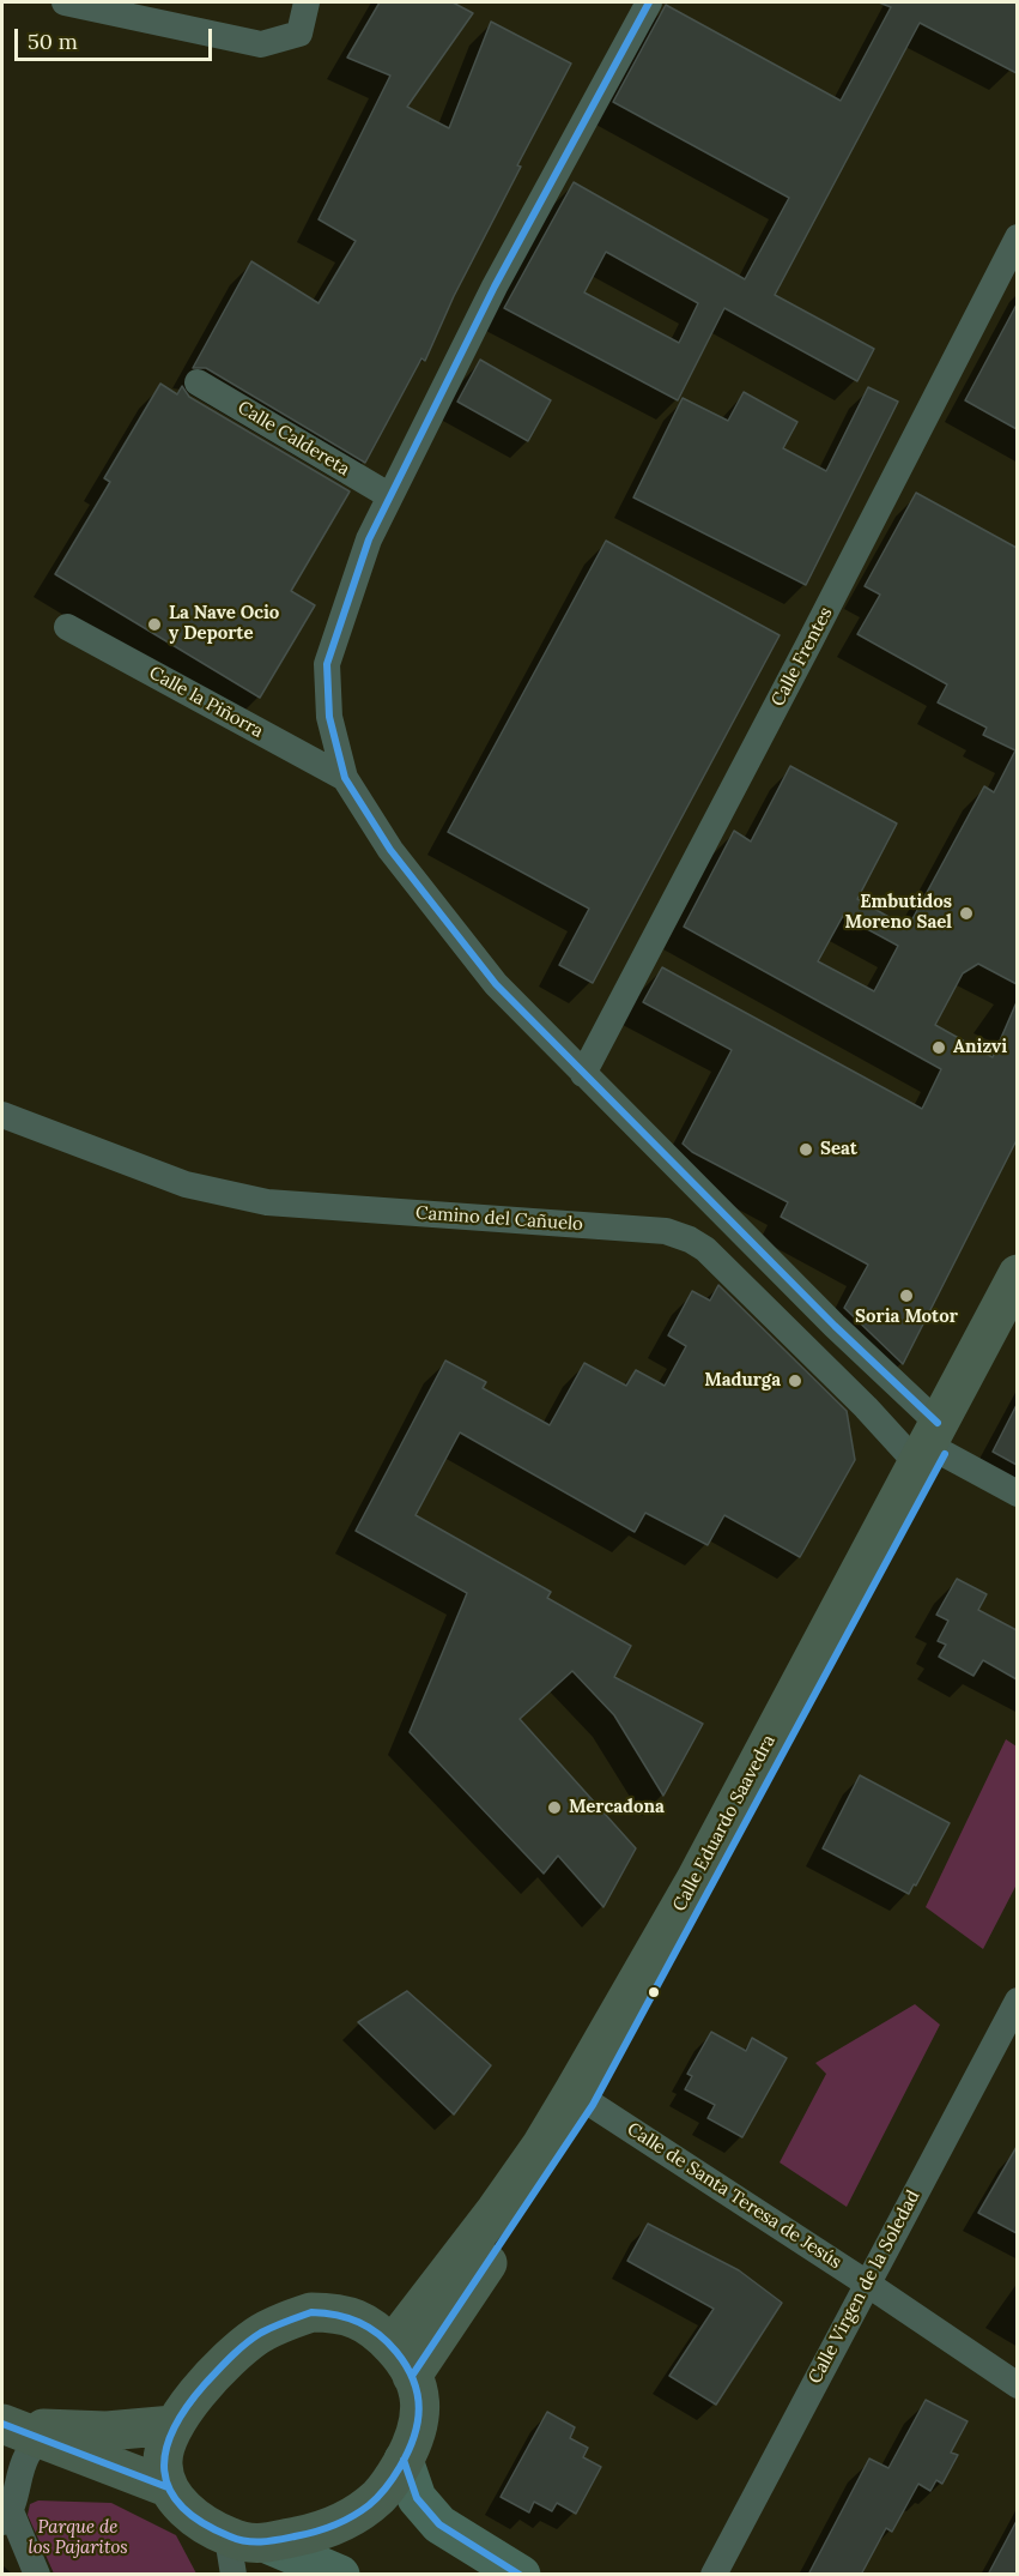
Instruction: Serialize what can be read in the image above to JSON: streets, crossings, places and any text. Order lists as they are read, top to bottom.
{
  "streets": {
    "main road": ["Calle Eduardo Saavedra"],
    "street": [
      "Calle Caldereta",
      "Calle Frentes",
      "Calle la Piñorra",
      "Camino del Cañuelo",
      "Calle de Santa Teresa de Jesús",
      "Calle Virgen de la Soledad"
    ]
  },
  "crossings": [
    ["Camino del Cañuelo", "Calle Eduardo Saavedra"],
    ["Calle Eduardo Saavedra", "Calle de Santa Teresa de Jesús"],
    ["Calle de Santa Teresa de Jesús", "Calle Virgen de la Soledad"]
  ],
  "parks": ["Parque de los Pajaritos"],
  "places": [
    "La Nave Ocio y Deporte",
    "Embutidos Moreno Sael",
    "Anizvi",
    "Seat",
    "Soria Motor",
    "Madurga",
    "Mercadona"
  ],
  "scale_bar": "50 m"
}
